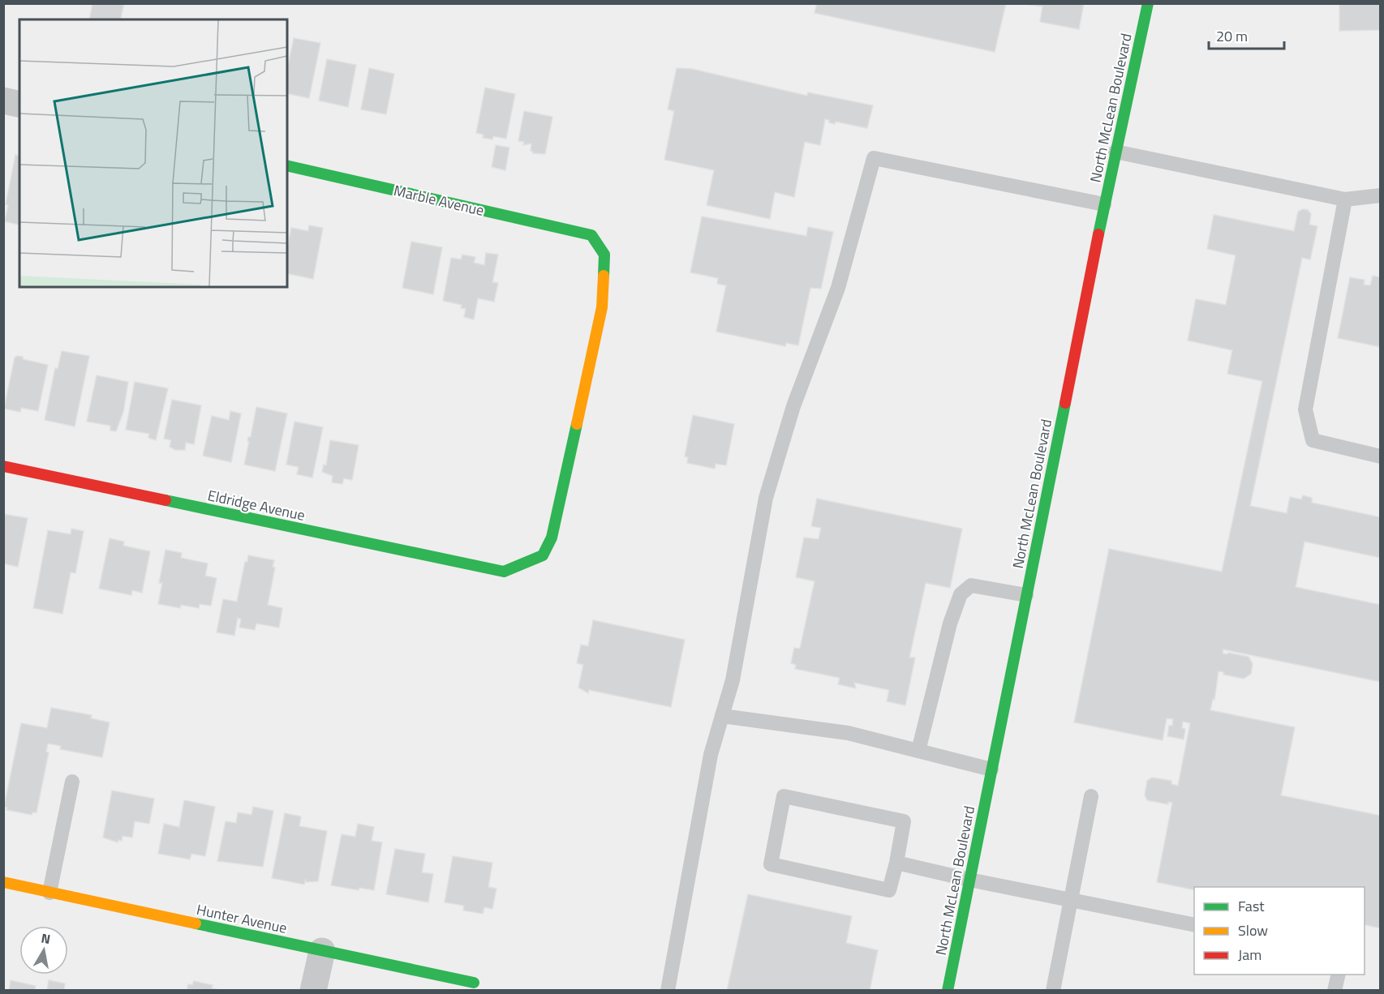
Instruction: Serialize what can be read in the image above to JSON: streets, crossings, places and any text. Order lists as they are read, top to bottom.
{
  "streets": {
    "street": [
      "North McLean Boulevard",
      "Marble Avenue",
      "Eldridge Avenue",
      "Hunter Avenue"
    ]
  },
  "crossings": [
    ["Marble Avenue", "Eldridge Avenue"]
  ],
  "legend": ["Fast", "Slow", "Jam"],
  "scale_bar": "20 m",
  "north": "top"
}
